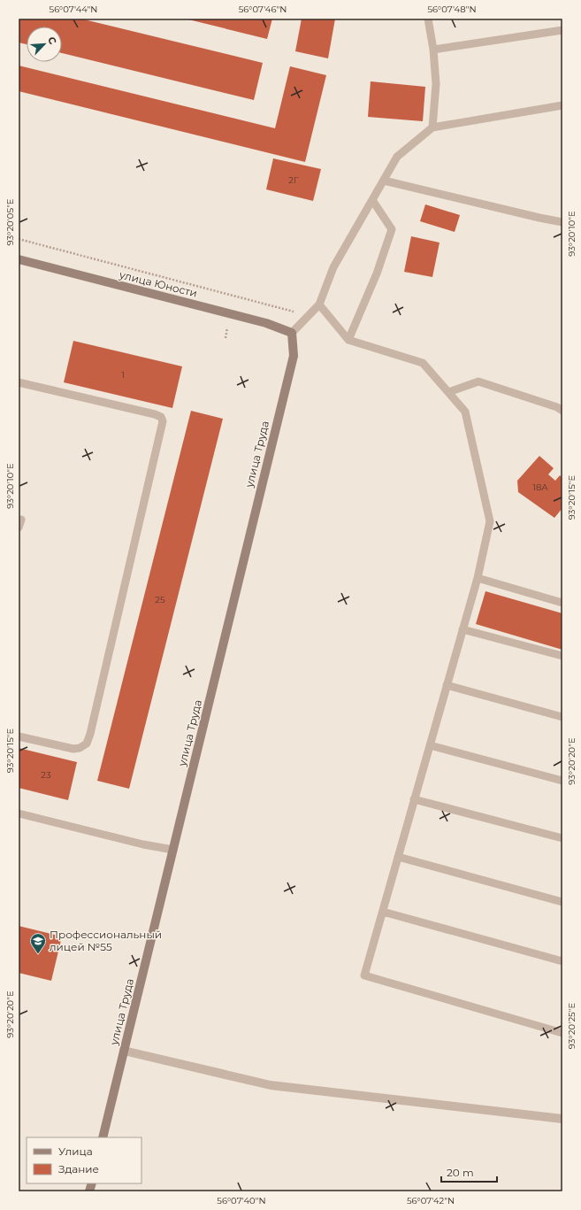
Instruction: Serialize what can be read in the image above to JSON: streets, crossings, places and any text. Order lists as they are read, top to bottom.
{
  "streets": {
    "street": ["улица Юности", "улица Труда"]
  },
  "crossings": [
    ["улица Юности", "улица Труда"]
  ],
  "places": {
    "school or university": ["Профессиональный лицей №55"]
  },
  "house_numbers": [
    "2Г",
    "1",
    "18А",
    "25",
    "23"
  ],
  "legend": ["Улица", "Здание"],
  "scale_bar": "20 m",
  "north": "top right",
  "coordinates": [
    "56°07'44\"N",
    "56°07'46\"N",
    "56°07'48\"N",
    "93°20'05\"E",
    "93°20'10\"E",
    "93°20'15\"E",
    "93°20'20\"E",
    "93°20'25\"E",
    "56°07'40\"N",
    "56°07'42\"N"
  ]
}
